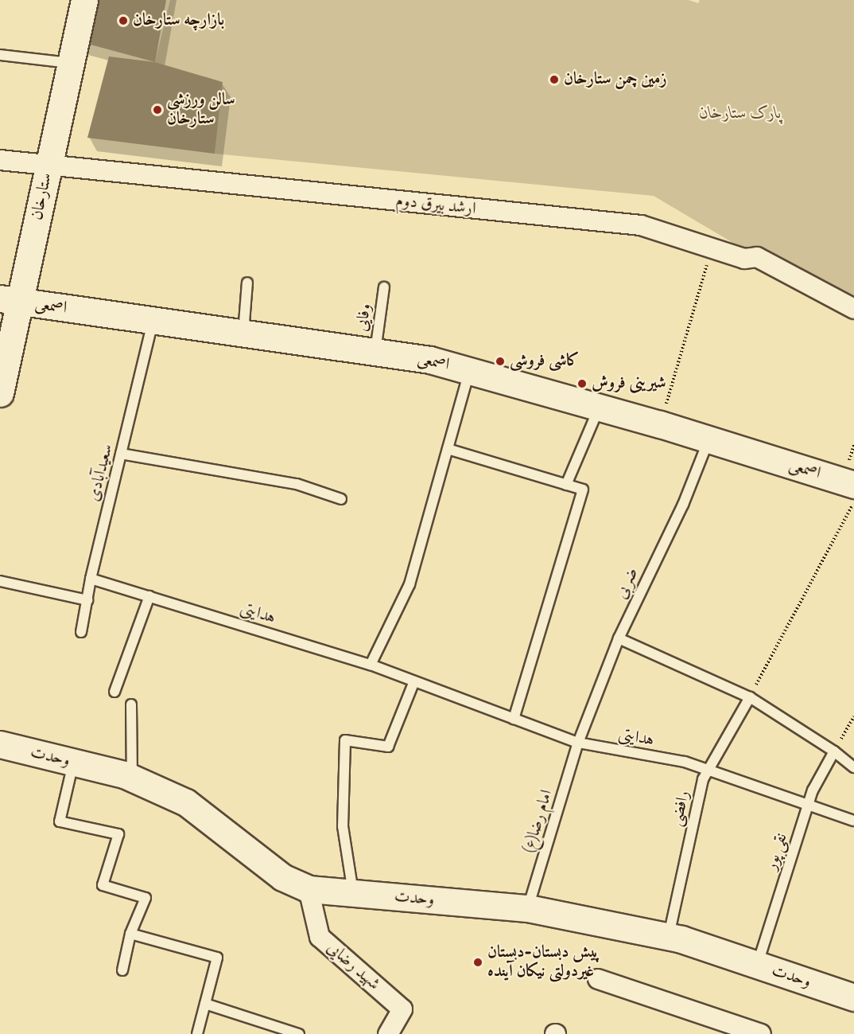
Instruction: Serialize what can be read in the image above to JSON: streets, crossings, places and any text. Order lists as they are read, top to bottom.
{
  "streets": {
    "street": [
      "ستارخان",
      "ارشد بیرق دوم",
      "اصمعی",
      "وحدت",
      "شهید رضایی"
    ],
    "lane": [
      "وفایی",
      "سعیدآبادی",
      "ضربی",
      "هدایتی",
      "رافضی",
      "امام رضا(ع)",
      "نقی پور"
    ]
  },
  "crossings": [
    ["ستارخان", "ارشد بیرق دوم"],
    ["ستارخان", "اصمعی"],
    ["اصمعی", "وفایی"],
    ["اصمعی", "سعیدآبادی"],
    ["اصمعی", "ضربی"],
    ["سعیدآبادی", "هدایتی"],
    ["ضربی", "هدایتی"],
    ["ضربی", "امام رضا(ع)"],
    ["هدایتی", "رافضی"],
    ["هدایتی", "امام رضا(ع)"],
    ["هدایتی", "نقی پور"],
    ["وحدت", "رافضی"],
    ["وحدت", "امام رضا(ع)"],
    ["وحدت", "نقی پور"],
    ["وحدت", "شهید رضایی"]
  ],
  "parks": ["پارک ستارخان"],
  "places": [
    "بازارچه ستارخان",
    "زمین چمن ستارخان",
    "سالن ورزشی ستارخان",
    "کاشی فروشی",
    "شیرینی فروش",
    "پیش دبستان-دبستان غیردولتی نیکان آینده"
  ]
}
